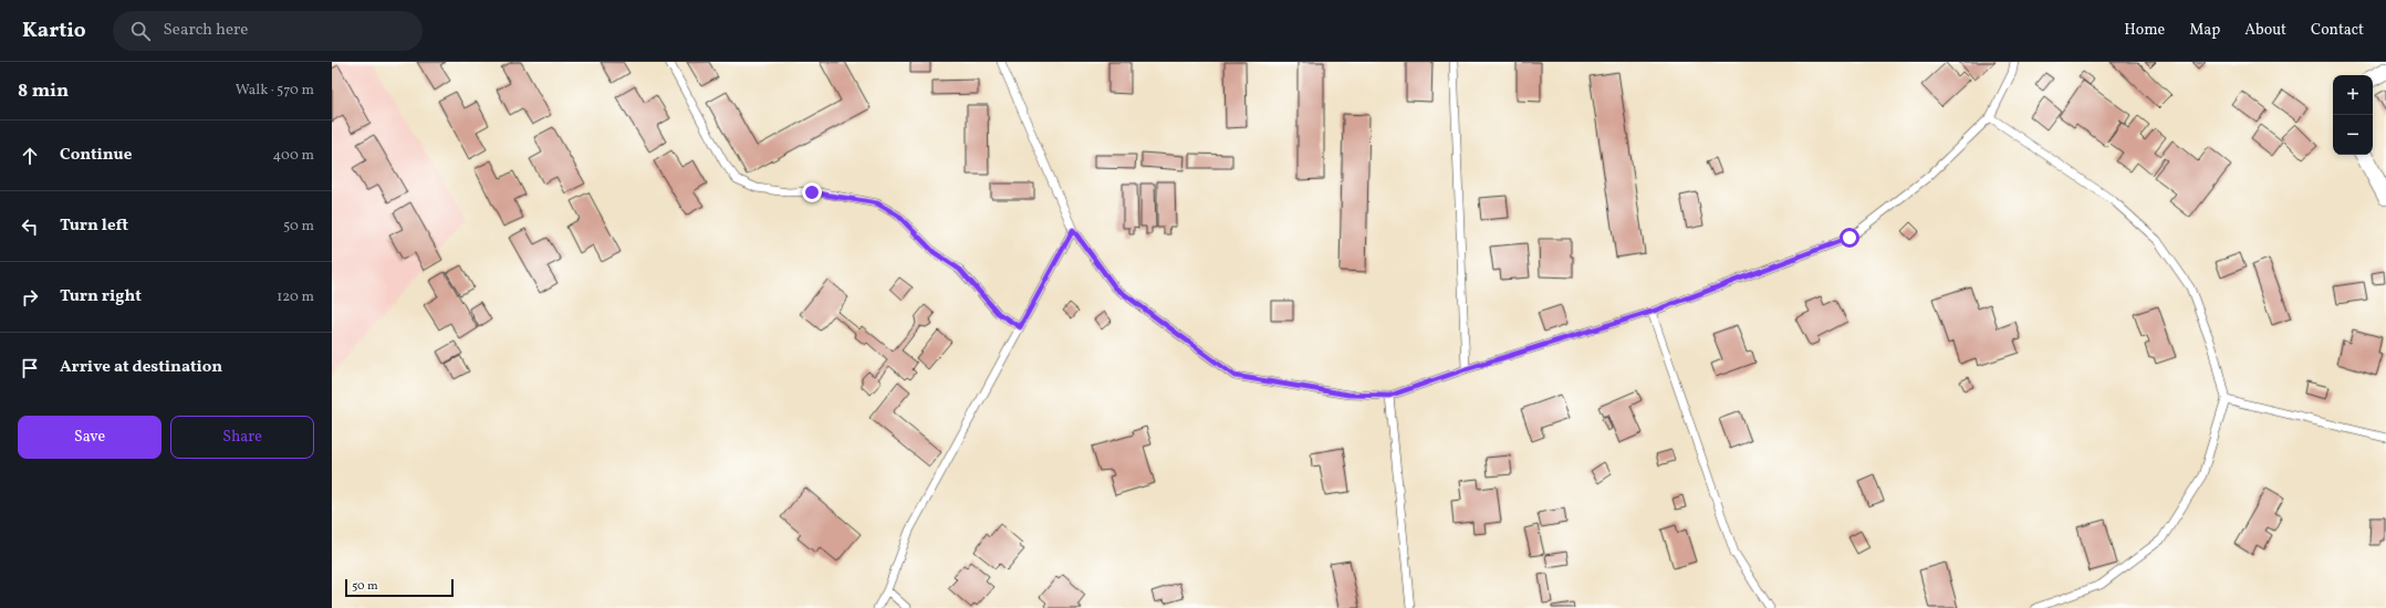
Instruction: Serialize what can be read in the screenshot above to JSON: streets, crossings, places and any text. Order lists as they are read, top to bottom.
{
  "scale_bar": "50 m",
  "page": {
    "header": "Kartio",
    "search": "Search here",
    "nav": [
      "Home",
      "Map",
      "About",
      "Contact"
    ],
    "heading": ["8 min", "Walk · 570 m"],
    "map_buttons": ["+", "−"],
    "list": [
      ["Continue", "400 m"],
      ["Turn left", "50 m"],
      ["Turn right", "120 m"],
      "Arrive at destination"
    ],
    "buttons": ["Save", "Share"],
    "scale": "50 m"
  }
}
